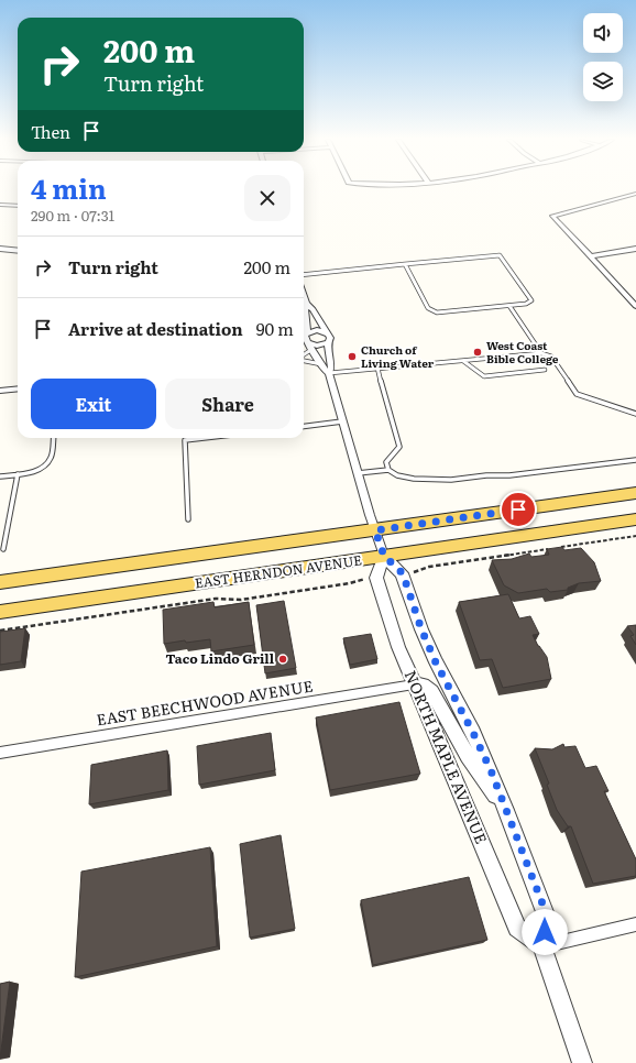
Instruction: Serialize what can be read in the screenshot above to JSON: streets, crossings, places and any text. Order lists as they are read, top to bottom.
{
  "streets": {
    "main road": ["EAST HERNDON AVENUE"],
    "street": ["EAST BEECHWOOD AVENUE", "NORTH MAPLE AVENUE"]
  },
  "crossings": [
    ["EAST HERNDON AVENUE", "NORTH MAPLE AVENUE"],
    ["EAST BEECHWOOD AVENUE", "NORTH MAPLE AVENUE"]
  ],
  "places": ["West Coast Bible College", "Church of Living Water", "Taco Lindo Grill"],
  "page": {
    "turn": ["200 m", "Turn right"],
    "then": "Then",
    "heading": ["4 min", "290 m · 07:31"],
    "list": [
      {
        "name": "Turn right",
        "value": "200 m"
      },
      {
        "name": "Arrive at destination",
        "value": "90 m"
      }
    ],
    "buttons": ["Exit", "Share"]
  }
}
